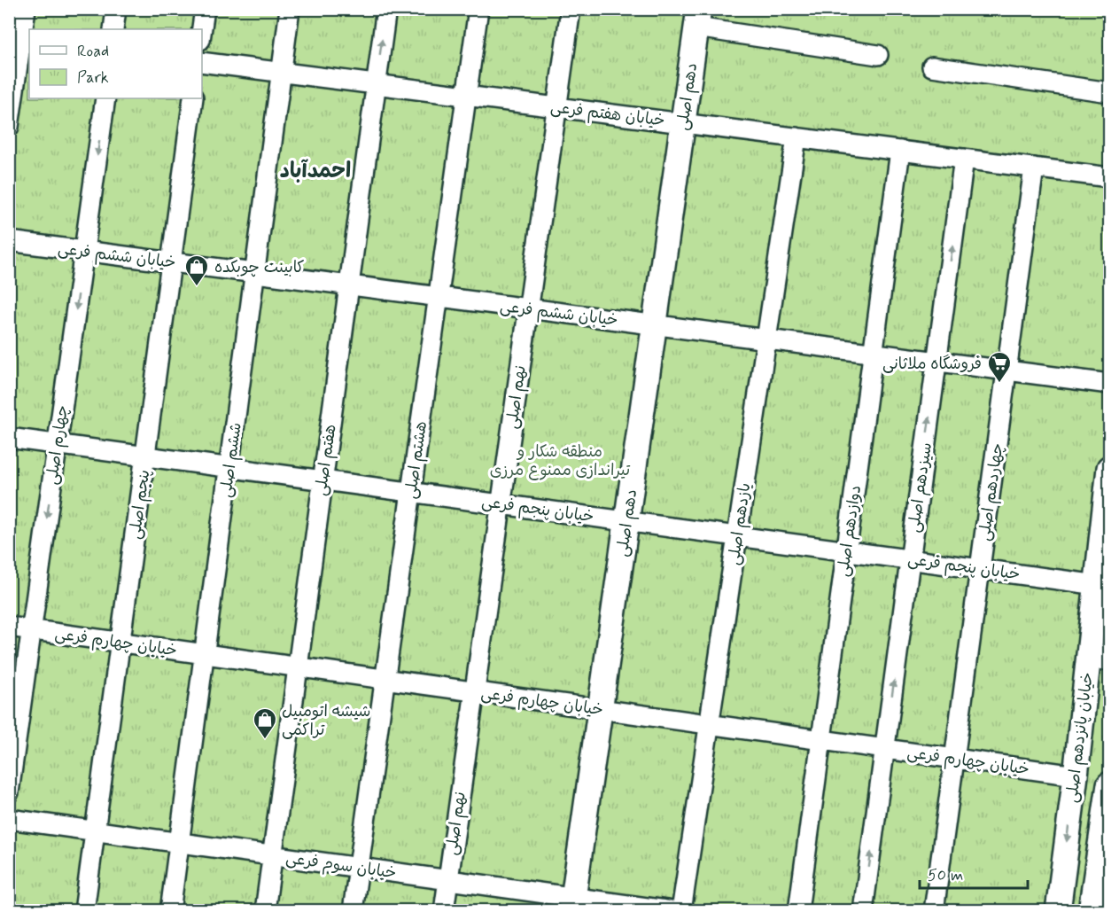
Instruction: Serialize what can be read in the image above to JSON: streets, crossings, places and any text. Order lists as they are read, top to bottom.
{
  "streets": {
    "main road": ["دهم اصلی", "خیابان پانزدهم اصلی"],
    "street": [
      "خیابان هفتم فرعی",
      "خیابان ششم فرعی",
      "نهم اصلی",
      "چهارم اصلی",
      "ششم اصلی",
      "هفتم اصلی",
      "هشتم اصلی",
      "سیزدهم اصلی",
      "چهاردهم اصلی",
      "پنجم اصلی",
      "خیابان پنجم فرعی",
      "یازدهم اصلی",
      "دوازدهم اصلی",
      "خیابان چهارم فرعی",
      "خیابان سوم فرعی"
    ]
  },
  "crossings": [
    ["دهم اصلی", "خیابان هفتم فرعی"],
    ["دهم اصلی", "خیابان ششم فرعی"],
    ["دهم اصلی", "خیابان پنجم فرعی"],
    ["دهم اصلی", "خیابان چهارم فرعی"],
    ["دهم اصلی", "خیابان سوم فرعی"],
    ["خیابان هفتم فرعی", "نهم اصلی"],
    ["خیابان هفتم فرعی", "ششم اصلی"],
    ["خیابان هفتم فرعی", "هفتم اصلی"],
    ["خیابان هفتم فرعی", "هشتم اصلی"],
    ["خیابان هفتم فرعی", "سیزدهم اصلی"],
    ["خیابان هفتم فرعی", "چهاردهم اصلی"],
    ["خیابان هفتم فرعی", "یازدهم اصلی"],
    ["خیابان هفتم فرعی", "دوازدهم اصلی"],
    ["خیابان ششم فرعی", "نهم اصلی"],
    ["خیابان ششم فرعی", "چهارم اصلی"],
    ["خیابان ششم فرعی", "ششم اصلی"],
    ["خیابان ششم فرعی", "هفتم اصلی"],
    ["خیابان ششم فرعی", "هشتم اصلی"],
    ["خیابان ششم فرعی", "سیزدهم اصلی"],
    ["خیابان ششم فرعی", "چهاردهم اصلی"],
    ["خیابان ششم فرعی", "پنجم اصلی"],
    ["خیابان ششم فرعی", "یازدهم اصلی"],
    ["خیابان ششم فرعی", "دوازدهم اصلی"],
    ["نهم اصلی", "خیابان پنجم فرعی"],
    ["نهم اصلی", "خیابان چهارم فرعی"],
    ["نهم اصلی", "خیابان سوم فرعی"],
    ["چهارم اصلی", "خیابان پنجم فرعی"],
    ["چهارم اصلی", "خیابان چهارم فرعی"],
    ["ششم اصلی", "خیابان پنجم فرعی"],
    ["ششم اصلی", "خیابان چهارم فرعی"],
    ["ششم اصلی", "خیابان سوم فرعی"],
    ["هفتم اصلی", "خیابان پنجم فرعی"],
    ["هفتم اصلی", "خیابان چهارم فرعی"],
    ["هفتم اصلی", "خیابان سوم فرعی"],
    ["هشتم اصلی", "خیابان پنجم فرعی"],
    ["هشتم اصلی", "خیابان چهارم فرعی"],
    ["هشتم اصلی", "خیابان سوم فرعی"],
    ["سیزدهم اصلی", "خیابان پنجم فرعی"],
    ["سیزدهم اصلی", "خیابان چهارم فرعی"],
    ["چهاردهم اصلی", "خیابان پنجم فرعی"],
    ["چهاردهم اصلی", "خیابان چهارم فرعی"],
    ["پنجم اصلی", "خیابان پنجم فرعی"],
    ["پنجم اصلی", "خیابان چهارم فرعی"],
    ["پنجم اصلی", "خیابان سوم فرعی"],
    ["خیابان پنجم فرعی", "یازدهم اصلی"],
    ["خیابان پنجم فرعی", "دوازدهم اصلی"],
    ["خیابان پنجم فرعی", "خیابان پانزدهم اصلی"],
    ["یازدهم اصلی", "خیابان چهارم فرعی"],
    ["دوازدهم اصلی", "خیابان چهارم فرعی"],
    ["خیابان چهارم فرعی", "خیابان پانزدهم اصلی"]
  ],
  "one_way": ["چهارم اصلی", "سیزدهم اصلی"],
  "districts": ["احمدآباد"],
  "parks": ["منطقه شکار و تیراندازی ممنوع مرزی"],
  "places": {
    "shop": ["كابينت چوبكده", "شیشه اتومبیل تراکمی"],
    "supermarket": ["فروشگاه ملاثانی"]
  },
  "legend": ["Road", "Park"],
  "scale_bar": "50 m"
}
